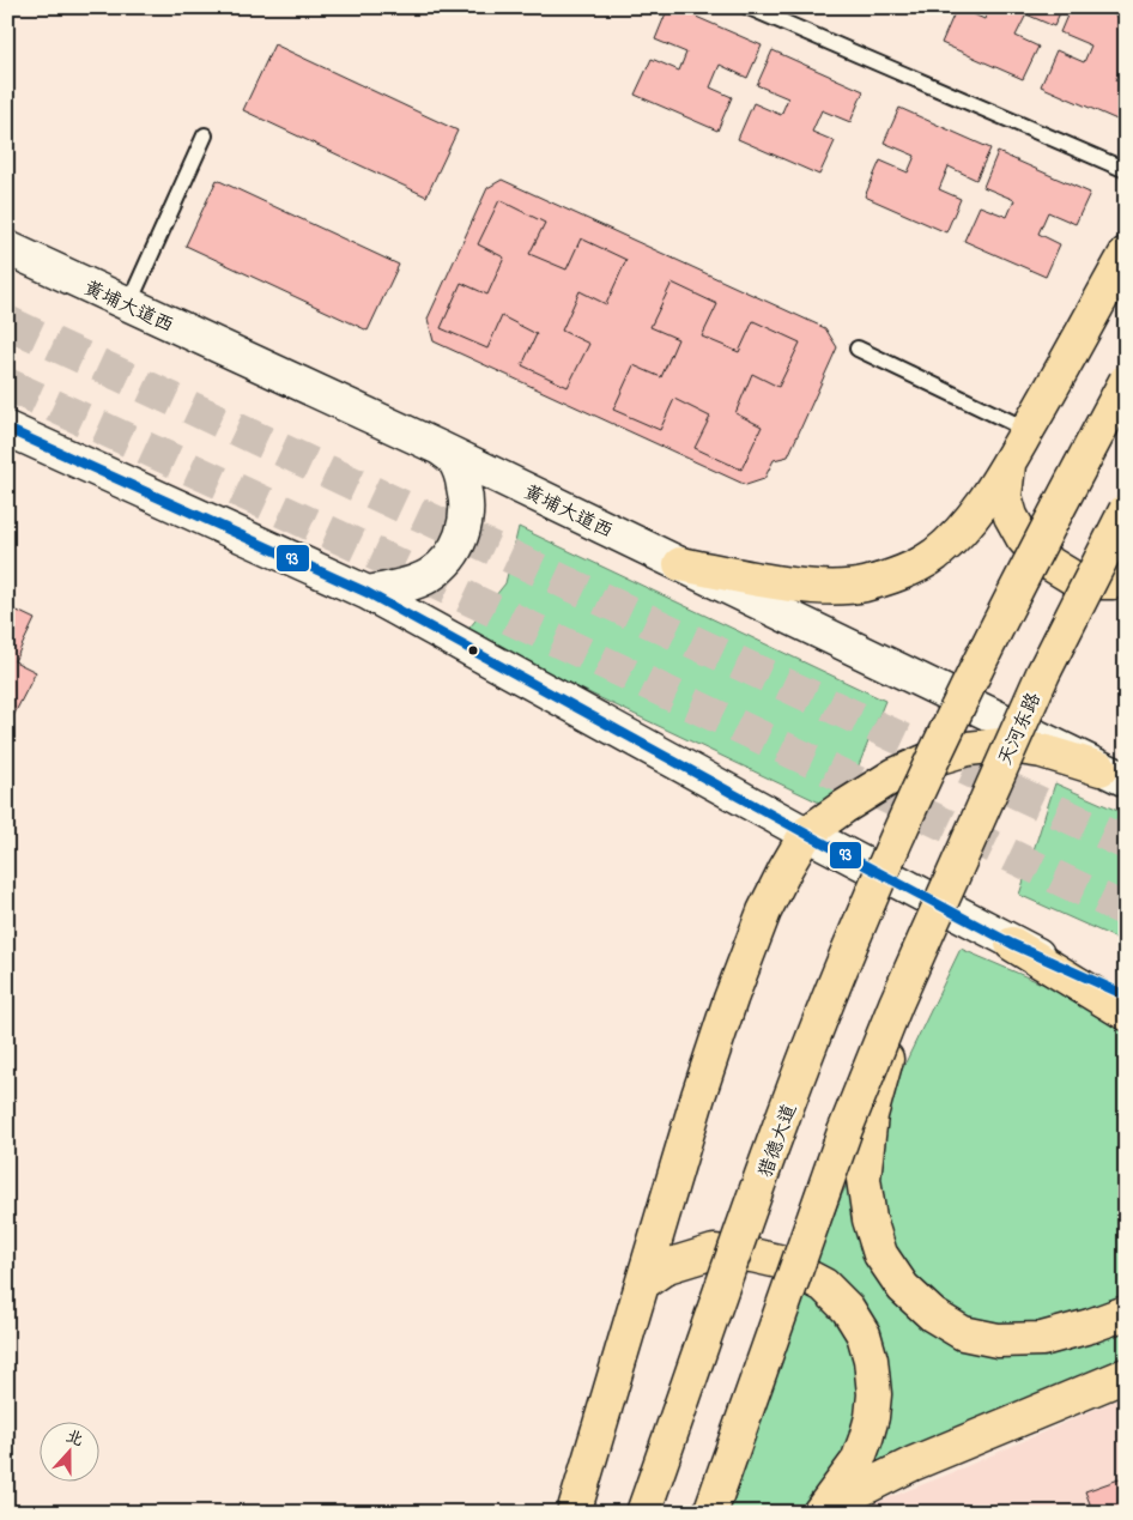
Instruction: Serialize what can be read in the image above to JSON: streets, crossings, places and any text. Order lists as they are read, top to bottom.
{
  "streets": {
    "highway": ["天河东路", "猎德大道"],
    "main road": ["黄埔大道西"]
  },
  "lines": ["transit line 93"],
  "north": "top"
}
